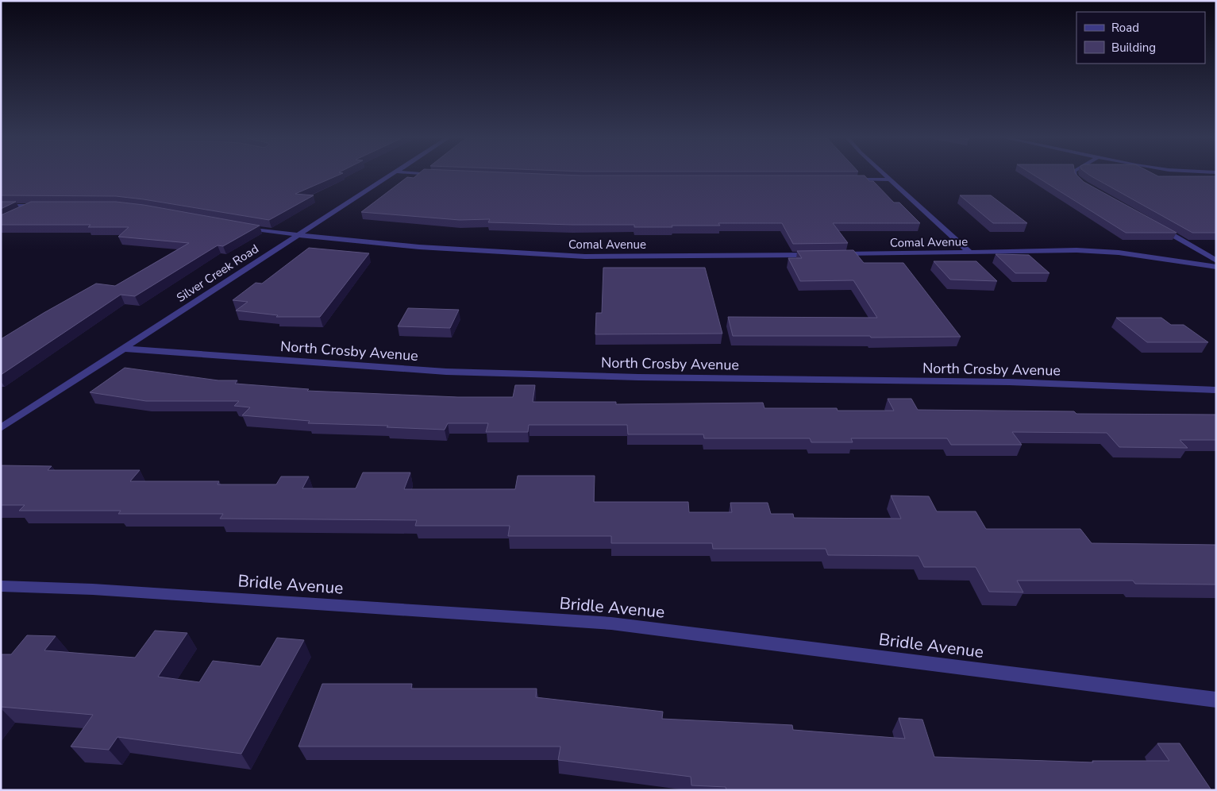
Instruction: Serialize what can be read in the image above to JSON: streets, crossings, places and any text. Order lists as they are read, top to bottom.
{
  "streets": {
    "street": [
      "Comal Avenue",
      "Silver Creek Road",
      "North Crosby Avenue",
      "Bridle Avenue"
    ]
  },
  "crossings": [
    ["Comal Avenue", "Silver Creek Road"],
    ["Silver Creek Road", "North Crosby Avenue"]
  ],
  "legend": ["Road", "Building"]
}
